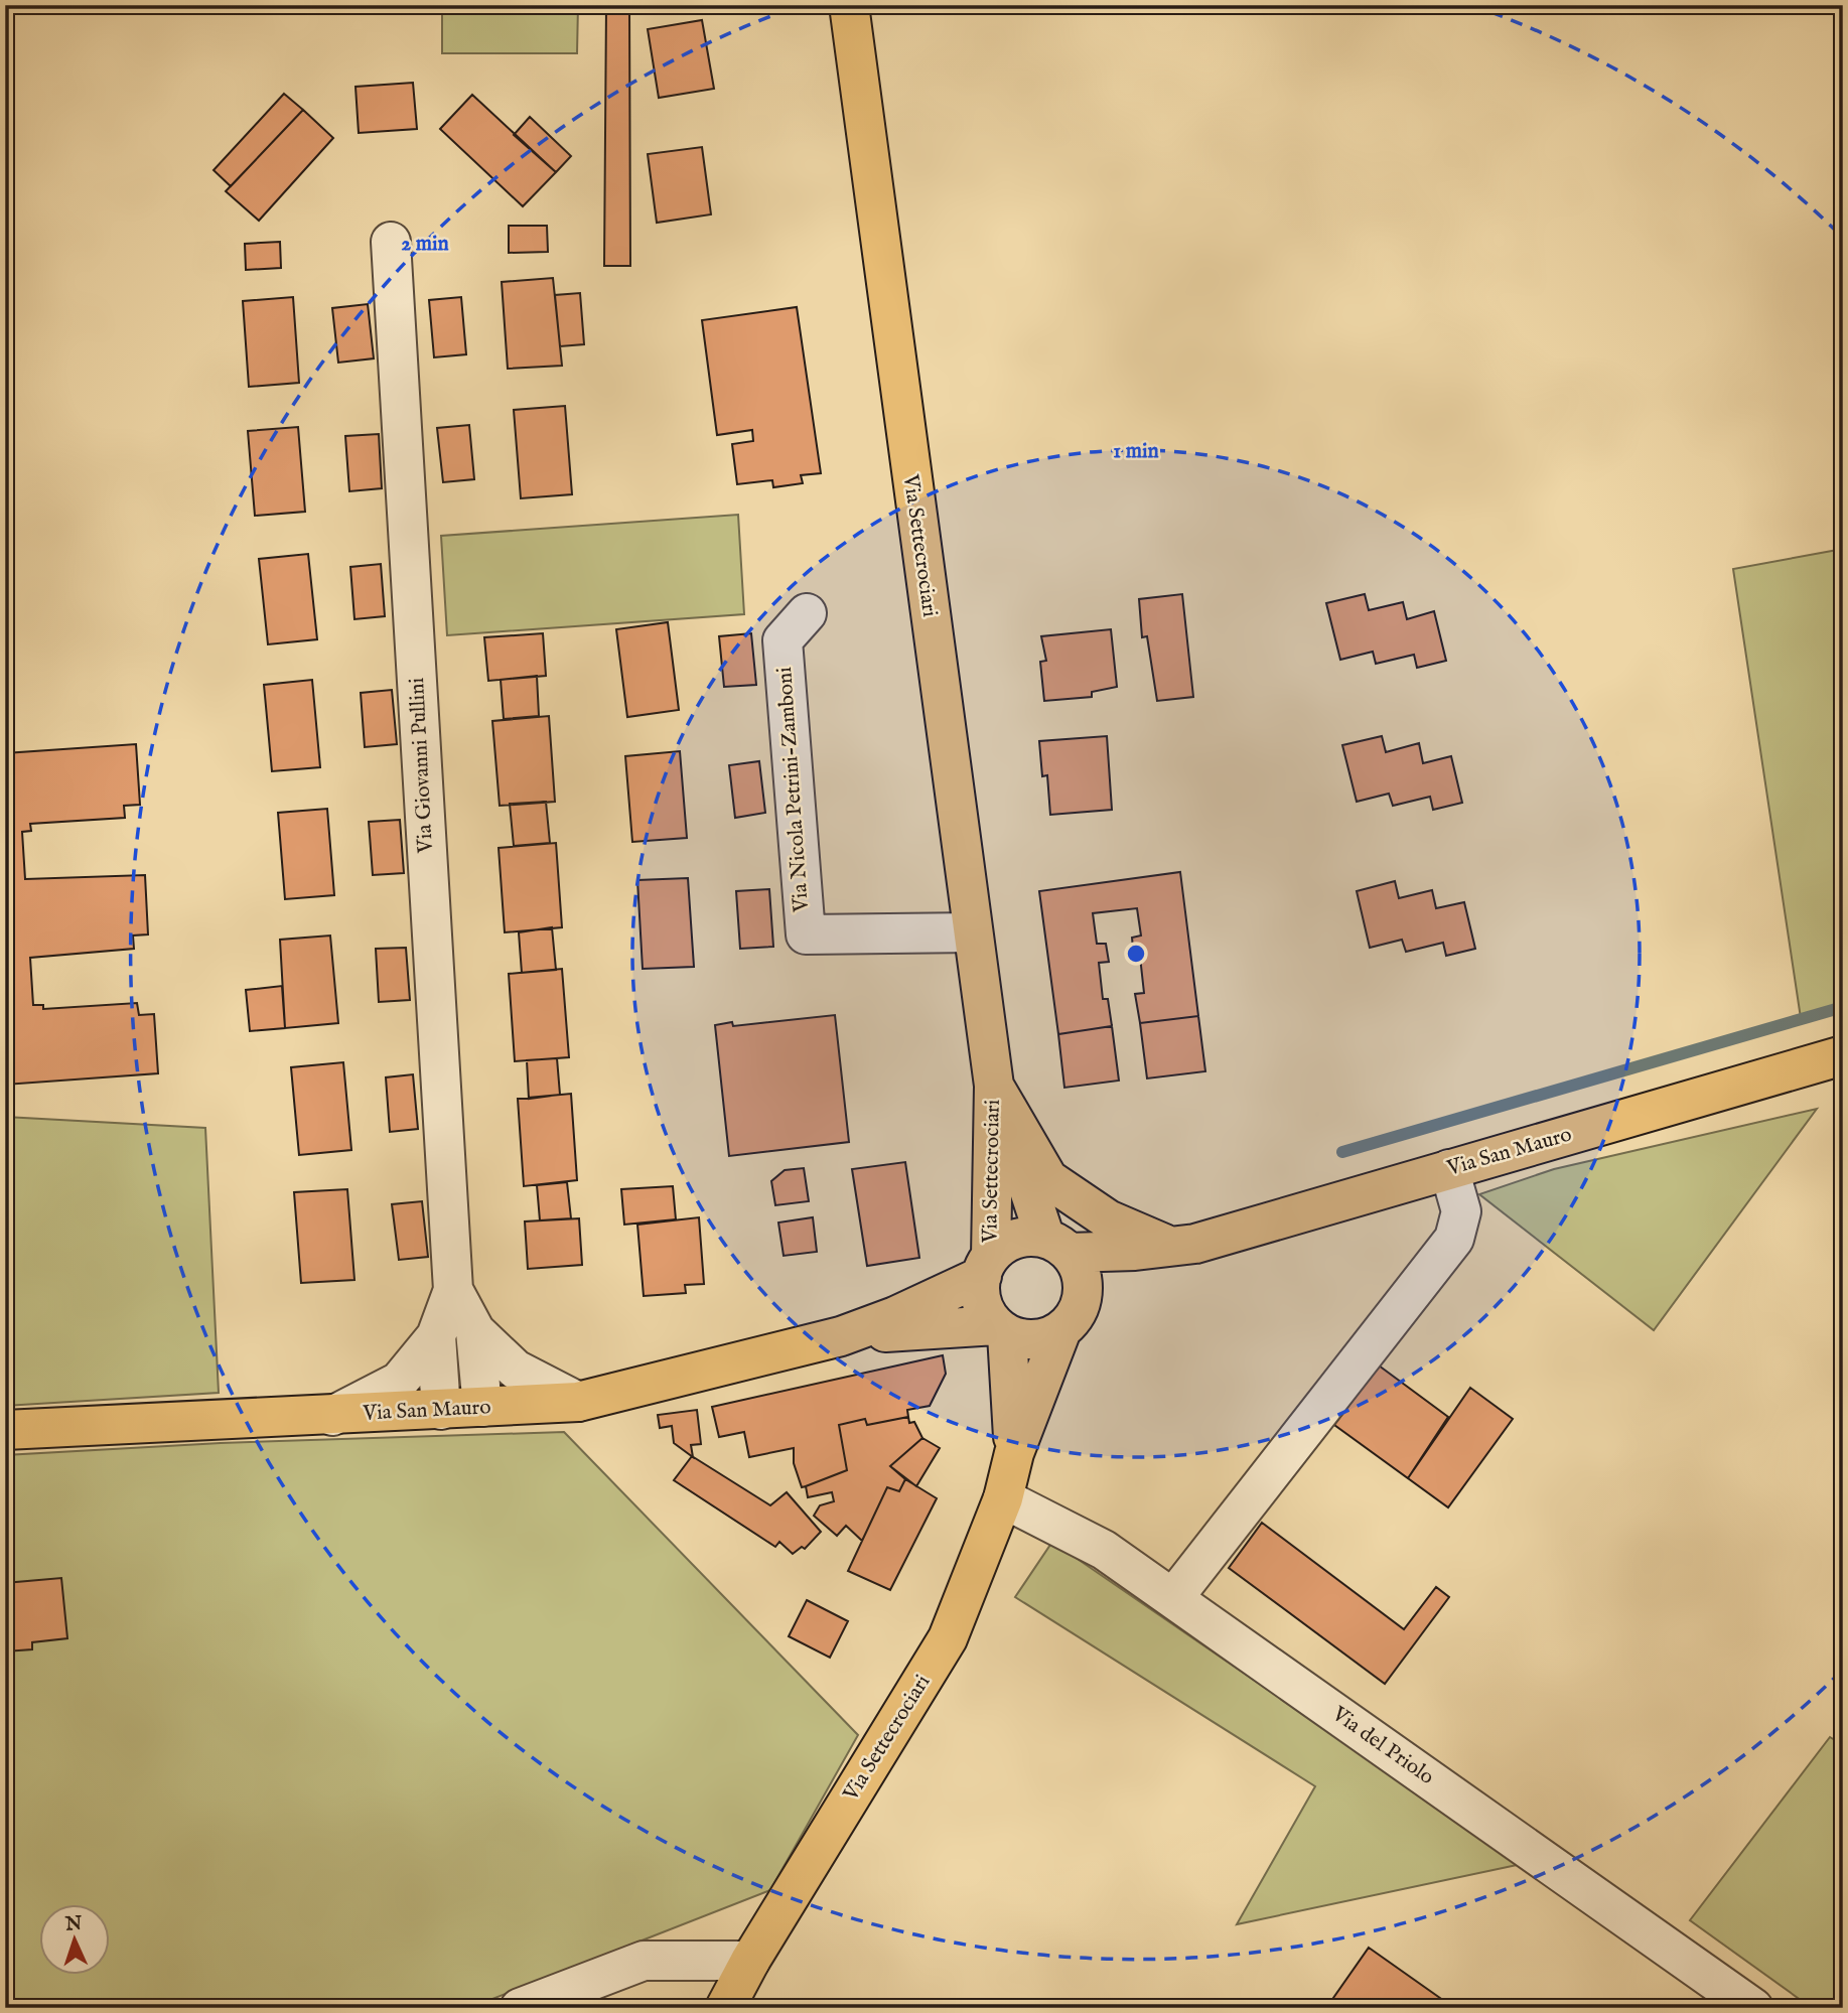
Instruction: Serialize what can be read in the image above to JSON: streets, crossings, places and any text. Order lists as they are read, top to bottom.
{
  "streets": {
    "main road": ["Via Settecrociari", "Via San Mauro"],
    "street": ["Via Giovanni Pullini", "Via Nicola Petrini-Zamboni", "Via del Priolo"]
  },
  "crossings": [
    ["Via Settecrociari", "Via Nicola Petrini-Zamboni"],
    ["Via Settecrociari", "Via San Mauro"],
    ["Via Settecrociari", "Via del Priolo"],
    ["Via Giovanni Pullini", "Via San Mauro"]
  ],
  "north": "top",
  "rings": ["2 min", "1 min"]
}
